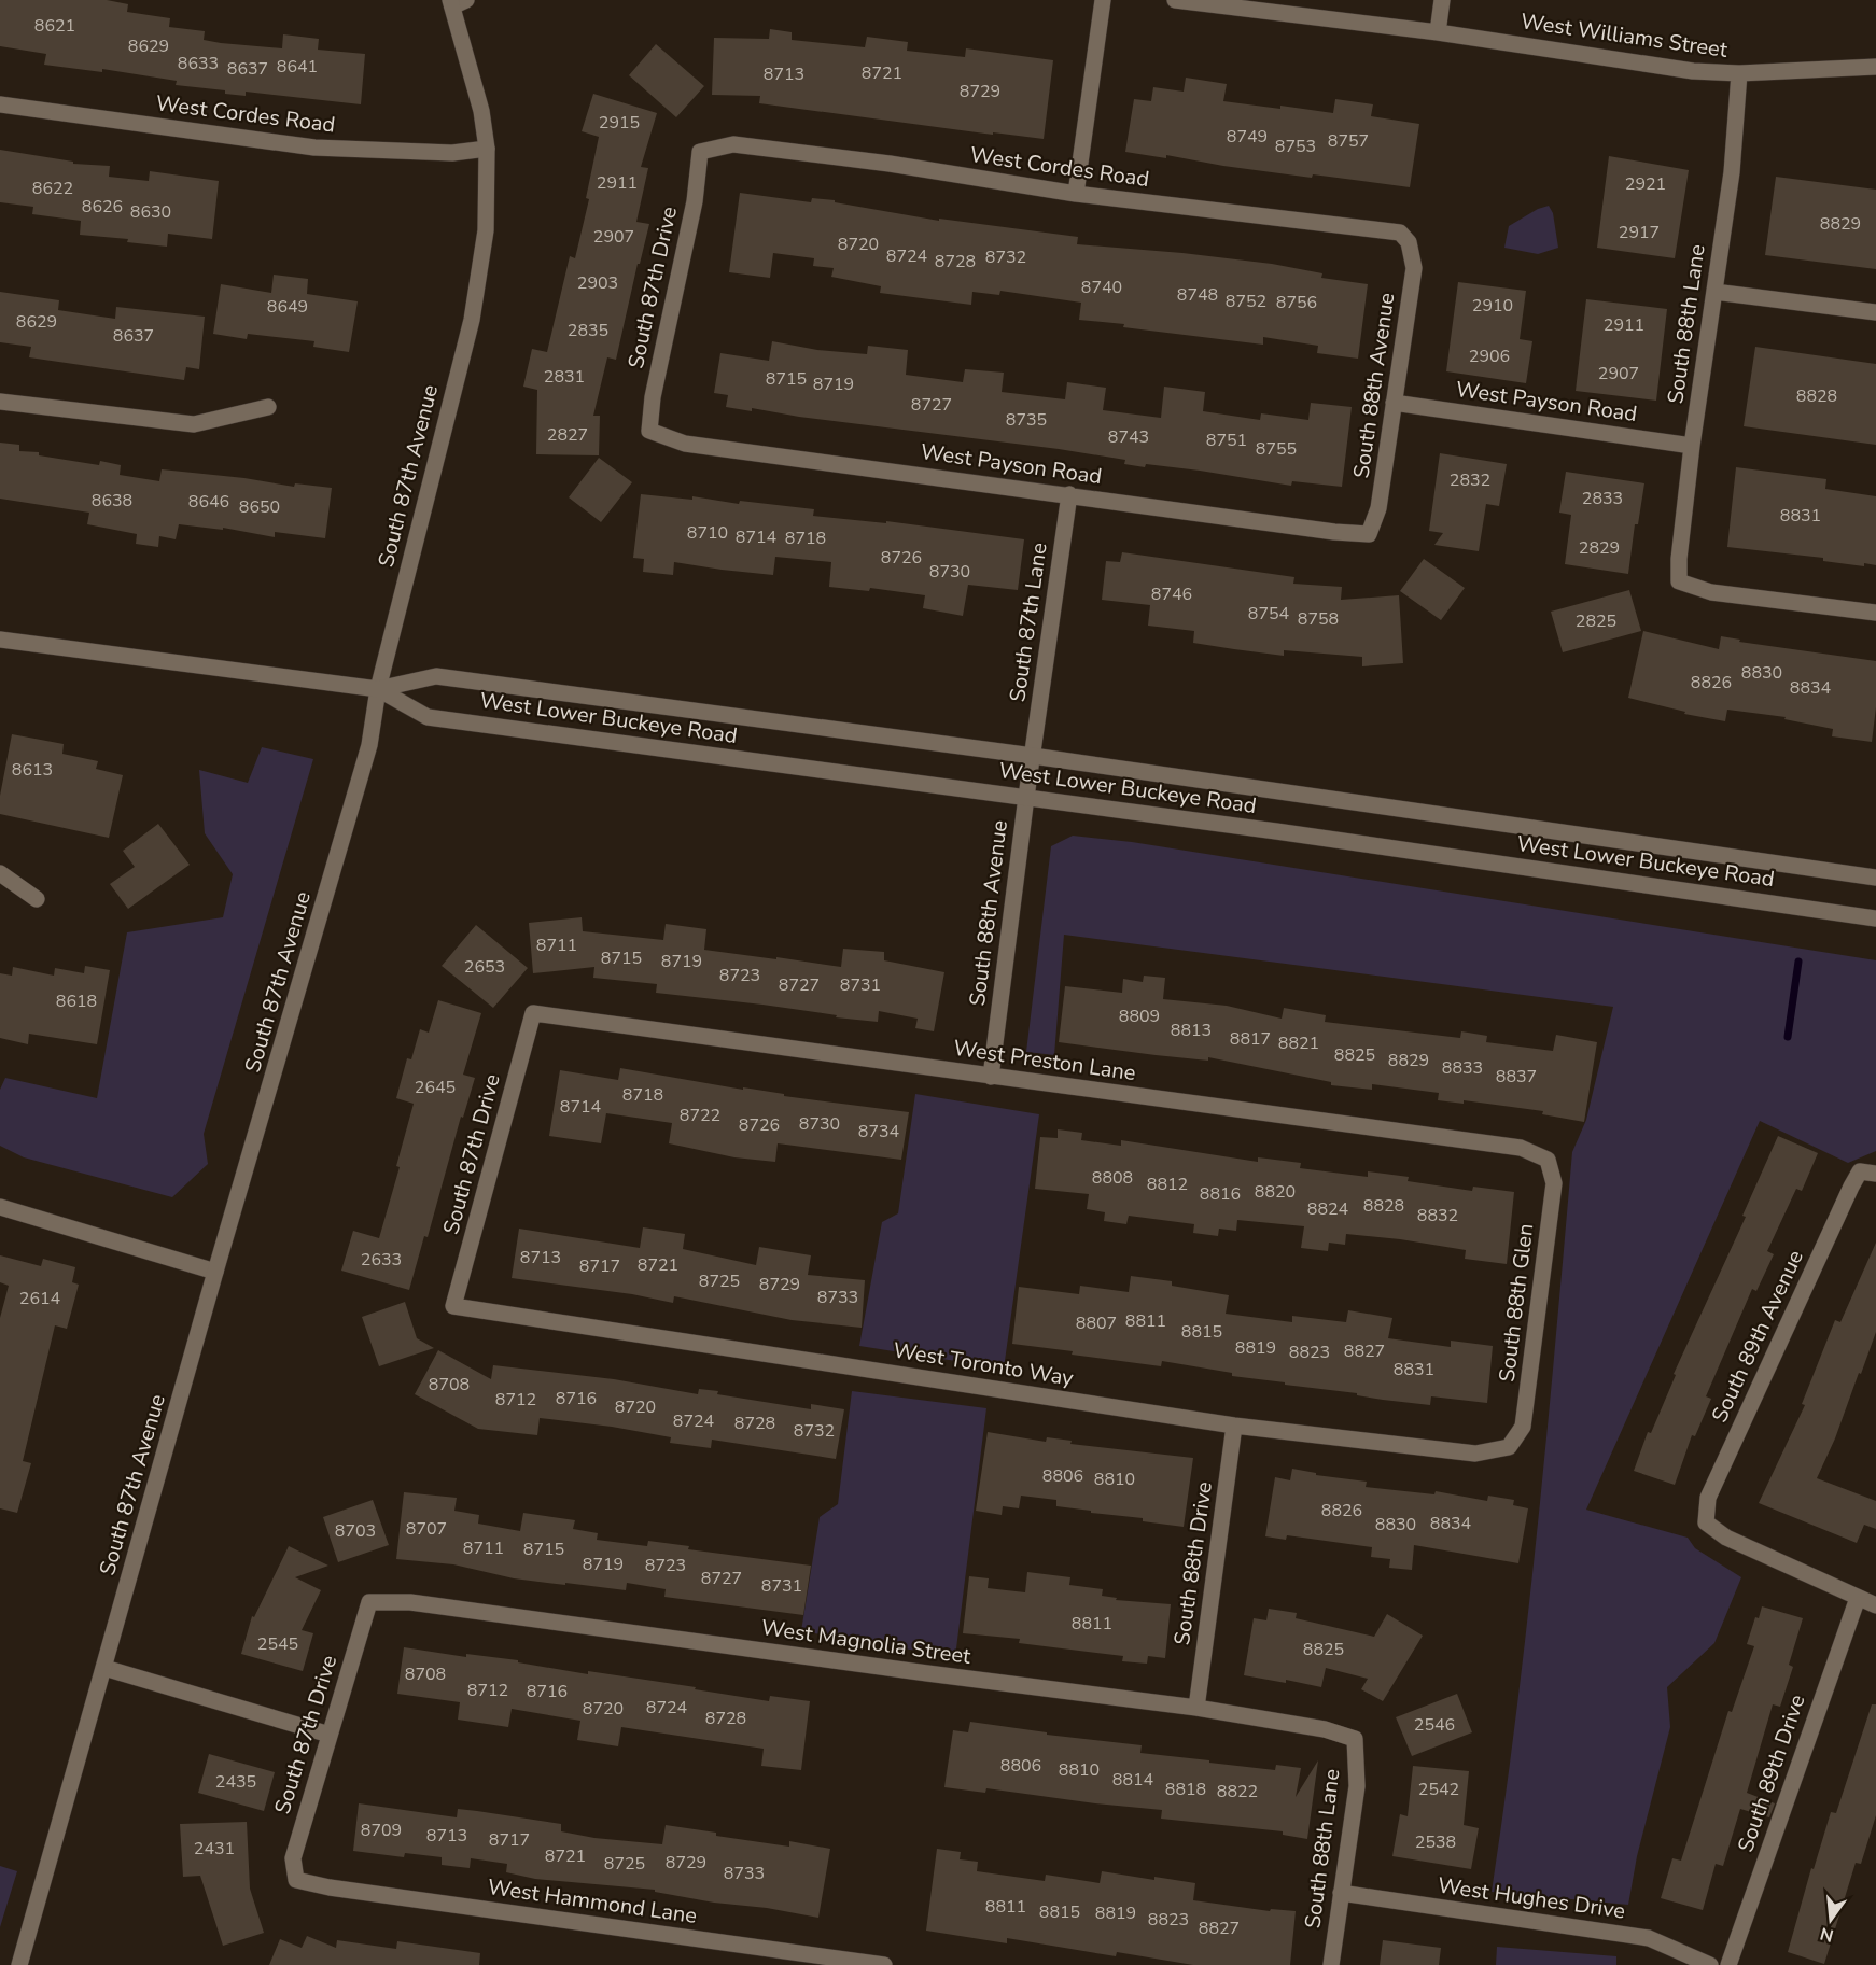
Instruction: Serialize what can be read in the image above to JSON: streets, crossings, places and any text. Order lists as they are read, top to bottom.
{
  "streets": {
    "street": [
      "West Williams Street",
      "West Cordes Road",
      "South 87th Drive",
      "South 88th Lane",
      "South 88th Avenue",
      "West Payson Road",
      "South 87th Avenue",
      "South 87th Lane",
      "West Lower Buckeye Road",
      "West Preston Lane",
      "South 88th Glen",
      "South 89th Avenue",
      "West Toronto Way",
      "South 88th Drive",
      "West Magnolia Street",
      "South 89th Drive",
      "West Hughes Drive",
      "West Hammond Lane"
    ]
  },
  "crossings": [
    ["West Williams Street", "South 88th Lane"],
    ["West Cordes Road", "South 87th Drive"],
    ["West Cordes Road", "South 88th Avenue"],
    ["West Cordes Road", "South 87th Avenue"],
    ["South 87th Drive", "West Payson Road"],
    ["South 87th Drive", "West Preston Lane"],
    ["South 87th Drive", "West Toronto Way"],
    ["South 87th Drive", "West Magnolia Street"],
    ["South 87th Drive", "West Hammond Lane"],
    ["South 88th Lane", "West Payson Road"],
    ["South 88th Lane", "West Magnolia Street"],
    ["South 88th Lane", "West Hughes Drive"],
    ["South 88th Avenue", "West Payson Road"],
    ["South 88th Avenue", "South 87th Lane"],
    ["South 88th Avenue", "West Lower Buckeye Road"],
    ["South 88th Avenue", "West Preston Lane"],
    ["West Payson Road", "South 87th Lane"],
    ["South 87th Avenue", "West Lower Buckeye Road"],
    ["South 87th Lane", "West Lower Buckeye Road"],
    ["West Preston Lane", "South 88th Glen"],
    ["South 88th Glen", "West Toronto Way"],
    ["South 89th Avenue", "South 89th Drive"],
    ["West Toronto Way", "South 88th Drive"],
    ["South 88th Drive", "West Magnolia Street"]
  ],
  "house_numbers": [
    "8621",
    "8629",
    "8633",
    "8641",
    "8637",
    "8721",
    "8713",
    "8729",
    "2915",
    "8749",
    "8757",
    "8753",
    "2911",
    "2921",
    "8622",
    "8626",
    "8630",
    "8829",
    "2917",
    "2907",
    "8720",
    "8724",
    "8732",
    "8728",
    "2903",
    "8740",
    "8748",
    "8752",
    "8756",
    "2910",
    "8649",
    "8629",
    "2911",
    "2835",
    "8637",
    "2906",
    "2907",
    "2831",
    "8715",
    "8719",
    "8828",
    "8727",
    "8735",
    "2827",
    "8743",
    "8751",
    "8755",
    "2832",
    "2833",
    "8638",
    "8646",
    "8650",
    "8831",
    "8710",
    "8714",
    "8718",
    "2829",
    "8726",
    "8730",
    "8746",
    "8754",
    "8758",
    "2825",
    "8830",
    "8826",
    "8834",
    "8613",
    "8711",
    "8715",
    "8719",
    "2653",
    "8723",
    "8727",
    "8731",
    "8618",
    "8809",
    "8813",
    "8817",
    "8821",
    "8825",
    "8829",
    "8833",
    "8837",
    "2645",
    "8718",
    "8714",
    "8722",
    "8730",
    "8726",
    "8734",
    "8808",
    "8812",
    "8820",
    "8816",
    "8828",
    "8824",
    "8832",
    "8713",
    "2633",
    "8721",
    "8717",
    "8725",
    "8729",
    "8733",
    "2614",
    "8811",
    "8807",
    "8815",
    "8819",
    "8827",
    "8823",
    "8831",
    "8708",
    "8716",
    "8712",
    "8720",
    "8724",
    "8728",
    "8732",
    "8806",
    "8810",
    "8826",
    "8834",
    "8830",
    "8707",
    "8703",
    "8711",
    "8715",
    "8719",
    "8723",
    "8727",
    "8731",
    "8811",
    "2545",
    "8825",
    "8708",
    "8712",
    "8716",
    "8724",
    "8720",
    "8728",
    "2546",
    "8806",
    "8810",
    "8814",
    "2435",
    "8818",
    "2542",
    "8822",
    "8709",
    "8713",
    "8717",
    "2538",
    "2431",
    "8721",
    "8729",
    "8725",
    "8733",
    "8811",
    "8815",
    "8819",
    "8823",
    "8827"
  ],
  "north": "bottom"
}
